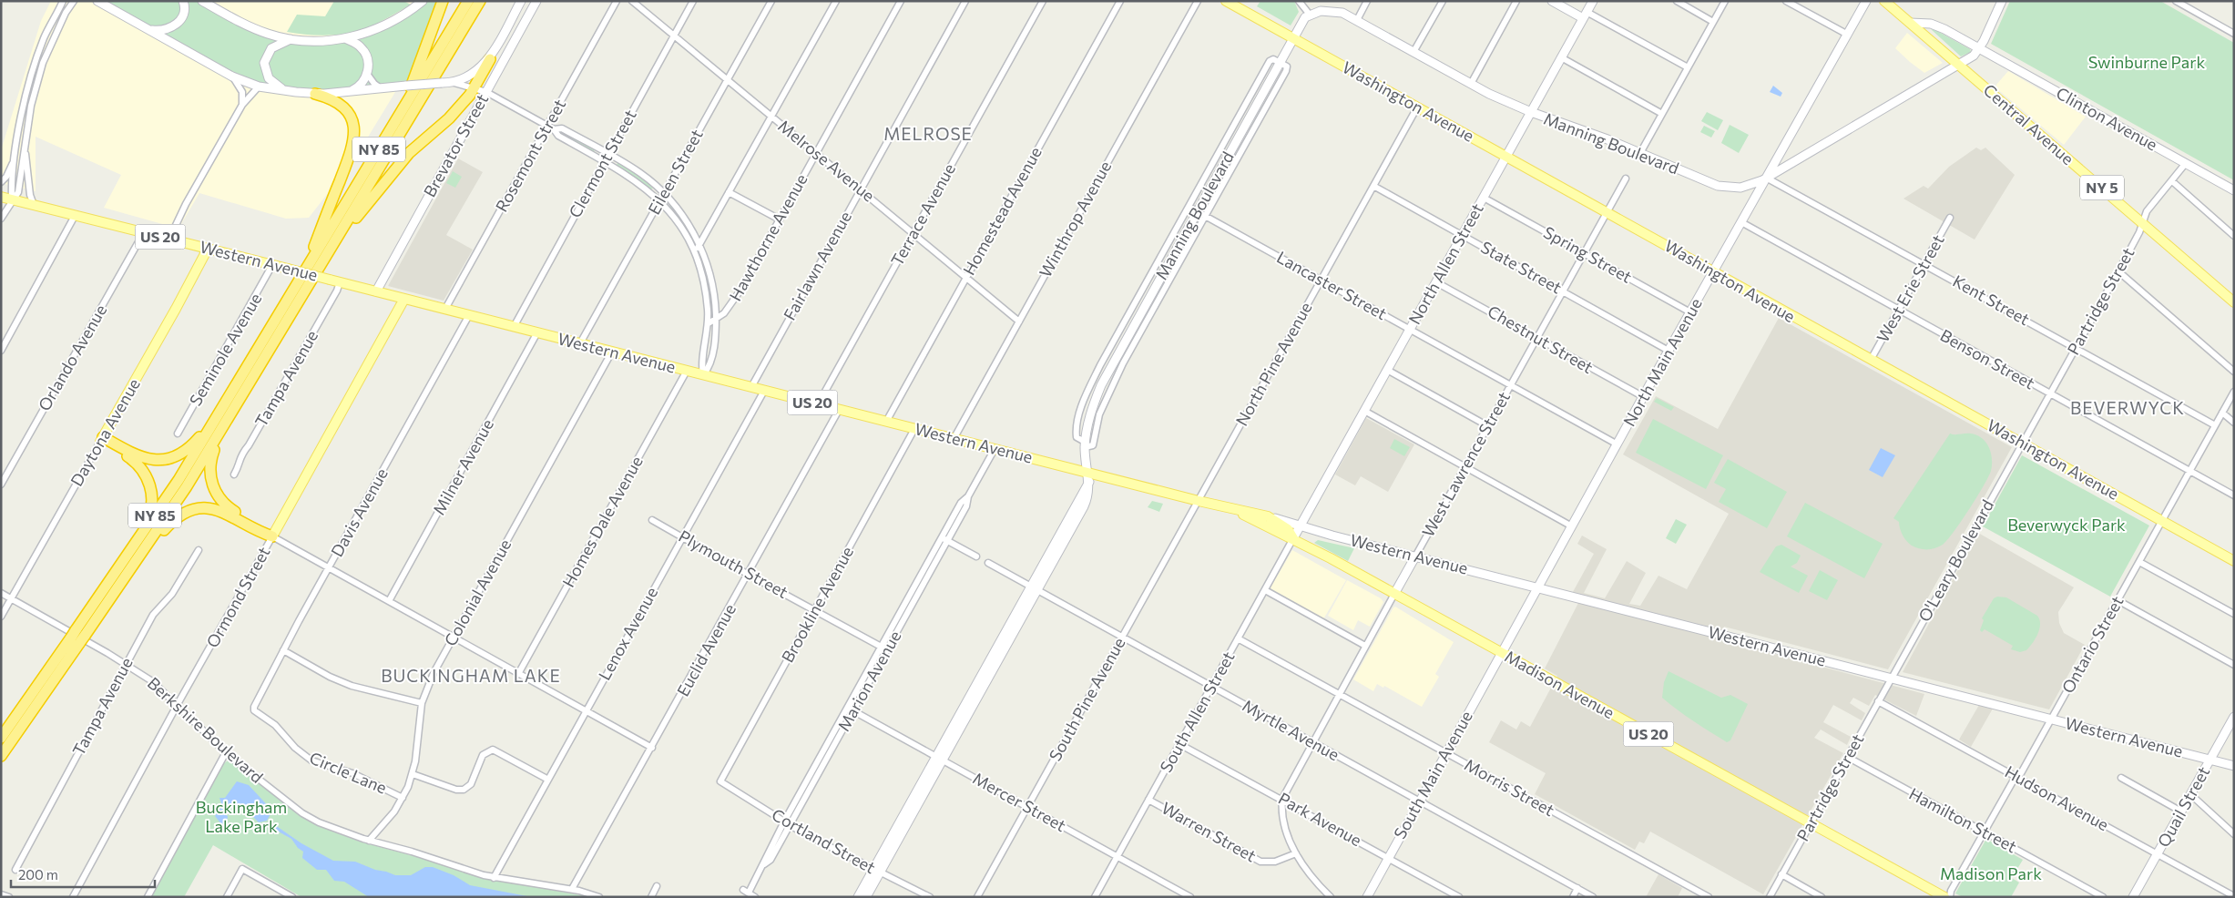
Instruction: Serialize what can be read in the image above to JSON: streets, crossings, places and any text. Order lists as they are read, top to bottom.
{
  "streets": {
    "highway": ["NY 85"],
    "main road": [
      "Washington Avenue",
      "Central Avenue",
      "NY 5",
      "US 20",
      "Western Avenue",
      "Daytona Avenue",
      "Ormond Street",
      "Madison Avenue"
    ],
    "street": [
      "Clinton Avenue",
      "Manning Boulevard",
      "Brevator Street",
      "Rosemont Street",
      "Melrose Avenue",
      "Clermont Street",
      "Eileen Street",
      "Homestead Avenue",
      "Terrace Avenue",
      "Winthrop Avenue",
      "Hawthorne Avenue",
      "Spring Street",
      "North Allen Street",
      "Fairlawn Avenue",
      "State Street",
      "Lancaster Street",
      "West Erie Street",
      "Kent Street",
      "Partridge Street",
      "Chestnut Street",
      "Seminole Avenue",
      "Orlando Avenue",
      "Benson Street",
      "North Main Avenue",
      "North Pine Avenue",
      "Tampa Avenue",
      "West Lawrence Street",
      "Milner Avenue",
      "Davis Avenue",
      "Homes Dale Avenue",
      "O'Leary Boulevard",
      "Plymouth Street",
      "Colonial Avenue",
      "Brookline Avenue",
      "Lenox Avenue",
      "Ontario Street",
      "Euclid Avenue",
      "Marion Avenue",
      "South Pine Avenue",
      "South Allen Street",
      "Berkshire Boulevard",
      "Myrtle Avenue",
      "Circle Lane",
      "South Main Avenue",
      "Morris Street",
      "Hudson Avenue",
      "Mercer Street",
      "Quail Street",
      "Park Avenue",
      "Hamilton Street",
      "Warren Street",
      "Cortland Street"
    ]
  },
  "crossings": [
    ["Washington Avenue", "Manning Boulevard"],
    ["Washington Avenue", "North Allen Street"],
    ["Washington Avenue", "West Erie Street"],
    ["Washington Avenue", "Partridge Street"],
    ["Washington Avenue", "North Main Avenue"],
    ["Washington Avenue", "North Pine Avenue"],
    ["Washington Avenue", "West Lawrence Street"],
    ["Washington Avenue", "O'Leary Boulevard"],
    ["Washington Avenue", "Ontario Street"],
    ["Clinton Avenue", "Central Avenue"],
    ["Clinton Avenue", "Manning Boulevard"],
    ["Clinton Avenue", "Partridge Street"],
    ["Central Avenue", "Manning Boulevard"],
    ["Central Avenue", "Partridge Street"],
    ["Manning Boulevard", "Western Avenue"],
    ["Manning Boulevard", "North Allen Street"],
    ["Manning Boulevard", "Lancaster Street"],
    ["Manning Boulevard", "Kent Street"],
    ["Manning Boulevard", "North Main Avenue"],
    ["Manning Boulevard", "Myrtle Avenue"],
    ["Manning Boulevard", "Mercer Street"],
    ["Manning Boulevard", "Cortland Street"],
    ["Brevator Street", "Western Avenue"],
    ["Rosemont Street", "Western Avenue"],
    ["Melrose Avenue", "Clermont Street"],
    ["Melrose Avenue", "Eileen Street"],
    ["Melrose Avenue", "Homestead Avenue"],
    ["Melrose Avenue", "Terrace Avenue"],
    ["Melrose Avenue", "Winthrop Avenue"],
    ["Melrose Avenue", "Hawthorne Avenue"],
    ["Melrose Avenue", "Fairlawn Avenue"],
    ["Clermont Street", "Western Avenue"],
    ["Eileen Street", "Western Avenue"],
    ["Homestead Avenue", "Western Avenue"],
    ["Terrace Avenue", "Western Avenue"],
    ["Winthrop Avenue", "Western Avenue"],
    ["Spring Street", "North Allen Street"],
    ["Spring Street", "North Main Avenue"],
    ["Spring Street", "West Lawrence Street"],
    ["Western Avenue", "North Allen Street"],
    ["Western Avenue", "Fairlawn Avenue"],
    ["Western Avenue", "Partridge Street"],
    ["Western Avenue", "Seminole Avenue"],
    ["Western Avenue", "Orlando Avenue"],
    ["Western Avenue", "North Main Avenue"],
    ["Western Avenue", "North Pine Avenue"],
    ["Western Avenue", "Tampa Avenue"],
    ["Western Avenue", "Daytona Avenue"],
    ["Western Avenue", "West Lawrence Street"],
    ["Western Avenue", "Milner Avenue"],
    ["Western Avenue", "Davis Avenue"],
    ["Western Avenue", "Homes Dale Avenue"],
    ["Western Avenue", "O'Leary Boulevard"],
    ["Western Avenue", "Colonial Avenue"],
    ["Western Avenue", "Ormond Street"],
    ["Western Avenue", "Brookline Avenue"],
    ["Western Avenue", "Lenox Avenue"],
    ["Western Avenue", "Ontario Street"],
    ["Western Avenue", "Euclid Avenue"],
    ["Western Avenue", "Marion Avenue"],
    ["Western Avenue", "Madison Avenue"],
    ["Western Avenue", "South Pine Avenue"],
    ["Western Avenue", "South Allen Street"],
    ["Western Avenue", "Quail Street"],
    ["North Allen Street", "State Street"],
    ["North Allen Street", "Lancaster Street"],
    ["North Allen Street", "Chestnut Street"],
    ["North Allen Street", "South Allen Street"],
    ["State Street", "North Main Avenue"],
    ["State Street", "North Pine Avenue"],
    ["State Street", "West Lawrence Street"],
    ["Lancaster Street", "North Main Avenue"],
    ["Lancaster Street", "North Pine Avenue"],
    ["Lancaster Street", "West Lawrence Street"],
    ["West Erie Street", "Kent Street"],
    ["West Erie Street", "Benson Street"],
    ["Kent Street", "Partridge Street"],
    ["Kent Street", "North Main Avenue"],
    ["Kent Street", "Ontario Street"],
    ["Partridge Street", "Benson Street"],
    ["Partridge Street", "O'Leary Boulevard"],
    ["Partridge Street", "Madison Avenue"],
    ["Partridge Street", "Hudson Avenue"],
    ["Partridge Street", "Hamilton Street"],
    ["Chestnut Street", "North Main Avenue"],
    ["Chestnut Street", "West Lawrence Street"],
    ["Benson Street", "North Main Avenue"],
    ["Benson Street", "Ontario Street"],
    ["North Main Avenue", "Madison Avenue"],
    ["North Main Avenue", "South Main Avenue"],
    ["North Pine Avenue", "South Pine Avenue"],
    ["Tampa Avenue", "Berkshire Boulevard"],
    ["Daytona Avenue", "Berkshire Boulevard"],
    ["West Lawrence Street", "Madison Avenue"],
    ["West Lawrence Street", "Myrtle Avenue"],
    ["West Lawrence Street", "Morris Street"],
    ["West Lawrence Street", "Park Avenue"],
    ["Davis Avenue", "Circle Lane"],
    ["Plymouth Street", "Brookline Avenue"],
    ["Plymouth Street", "Lenox Avenue"],
    ["Plymouth Street", "Euclid Avenue"],
    ["Plymouth Street", "Marion Avenue"],
    ["Colonial Avenue", "Berkshire Boulevard"],
    ["Colonial Avenue", "Circle Lane"],
    ["Ormond Street", "Berkshire Boulevard"],
    ["Brookline Avenue", "Cortland Street"],
    ["Lenox Avenue", "Berkshire Boulevard"],
    ["Ontario Street", "Hudson Avenue"],
    ["Ontario Street", "Hamilton Street"],
    ["Euclid Avenue", "Berkshire Boulevard"],
    ["Marion Avenue", "Mercer Street"],
    ["Marion Avenue", "Cortland Street"],
    ["Madison Avenue", "South Allen Street"],
    ["Madison Avenue", "South Main Avenue"],
    ["South Pine Avenue", "Myrtle Avenue"],
    ["South Pine Avenue", "Mercer Street"],
    ["South Allen Street", "Myrtle Avenue"],
    ["South Allen Street", "Morris Street"],
    ["South Allen Street", "Mercer Street"],
    ["South Allen Street", "Park Avenue"],
    ["South Allen Street", "Warren Street"],
    ["Myrtle Avenue", "South Main Avenue"],
    ["South Main Avenue", "Morris Street"],
    ["South Main Avenue", "Park Avenue"],
    ["Hudson Avenue", "Quail Street"]
  ],
  "districts": ["MELROSE", "BEVERWYCK", "BUCKINGHAM LAKE"],
  "parks": [
    "Swinburne Park",
    "Beverwyck Park",
    "Buckingham Lake Park",
    "Madison Park"
  ],
  "scale_bar": "200 m"
}
